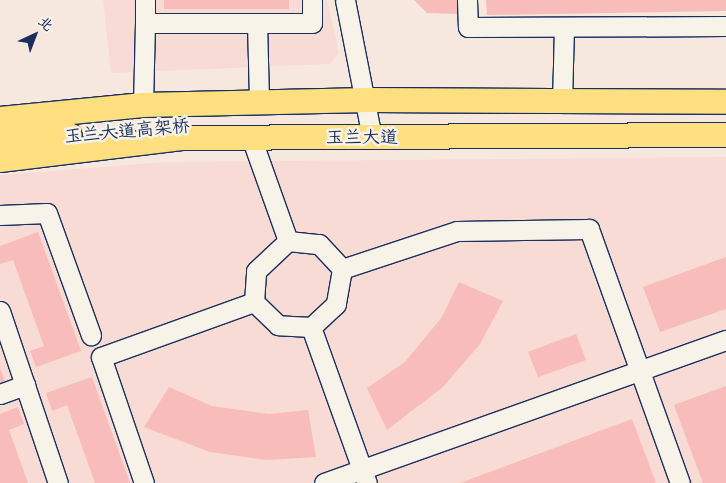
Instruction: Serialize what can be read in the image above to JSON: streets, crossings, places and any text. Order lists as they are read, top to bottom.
{
  "streets": {
    "main road": ["玉兰大道高架桥", "玉兰大道"]
  },
  "crossings": [
    ["玉兰大道高架桥", "玉兰大道"]
  ],
  "north": "top right"
}
